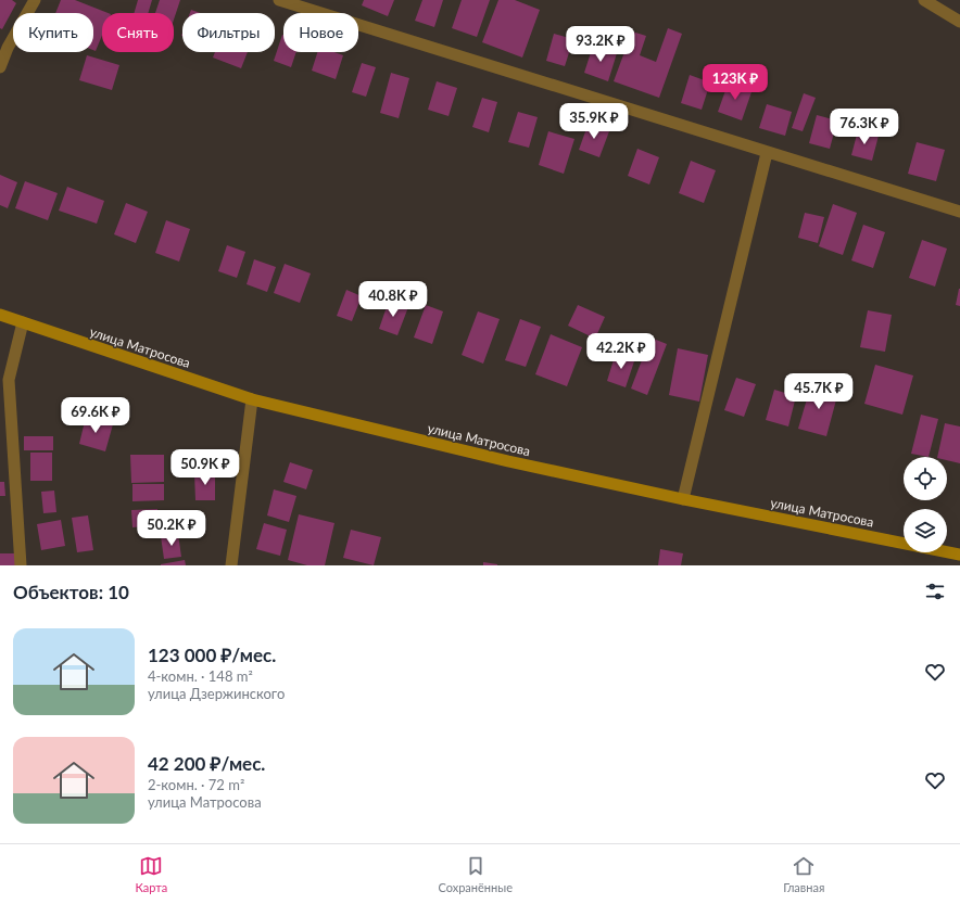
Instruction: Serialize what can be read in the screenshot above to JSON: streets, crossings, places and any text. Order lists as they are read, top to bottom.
{
  "streets": {
    "main road": ["улица Матросова"]
  },
  "page": {
    "chip": [
      "Купить",
      "Снять",
      "Фильтры",
      "Новое"
    ],
    "price": [
      "93.2K ₽",
      "123K ₽",
      "35.9K ₽",
      "76.3K ₽",
      "40.8K ₽",
      "42.2K ₽",
      "45.7K ₽",
      "69.6K ₽",
      "50.9K ₽",
      "50.2K ₽"
    ],
    "heading": "Объектов: 10",
    "list": [
      {
        "name": "123 000 ₽/мес.",
        "note": "4-комн. · 148 m² · улица Дзержинского"
      },
      {
        "name": "42 200 ₽/мес.",
        "note": "2-комн. · 72 m² · улица Матросова"
      }
    ],
    "tabs": ["Карта", "Сохранённые", "Главная"]
  }
}
